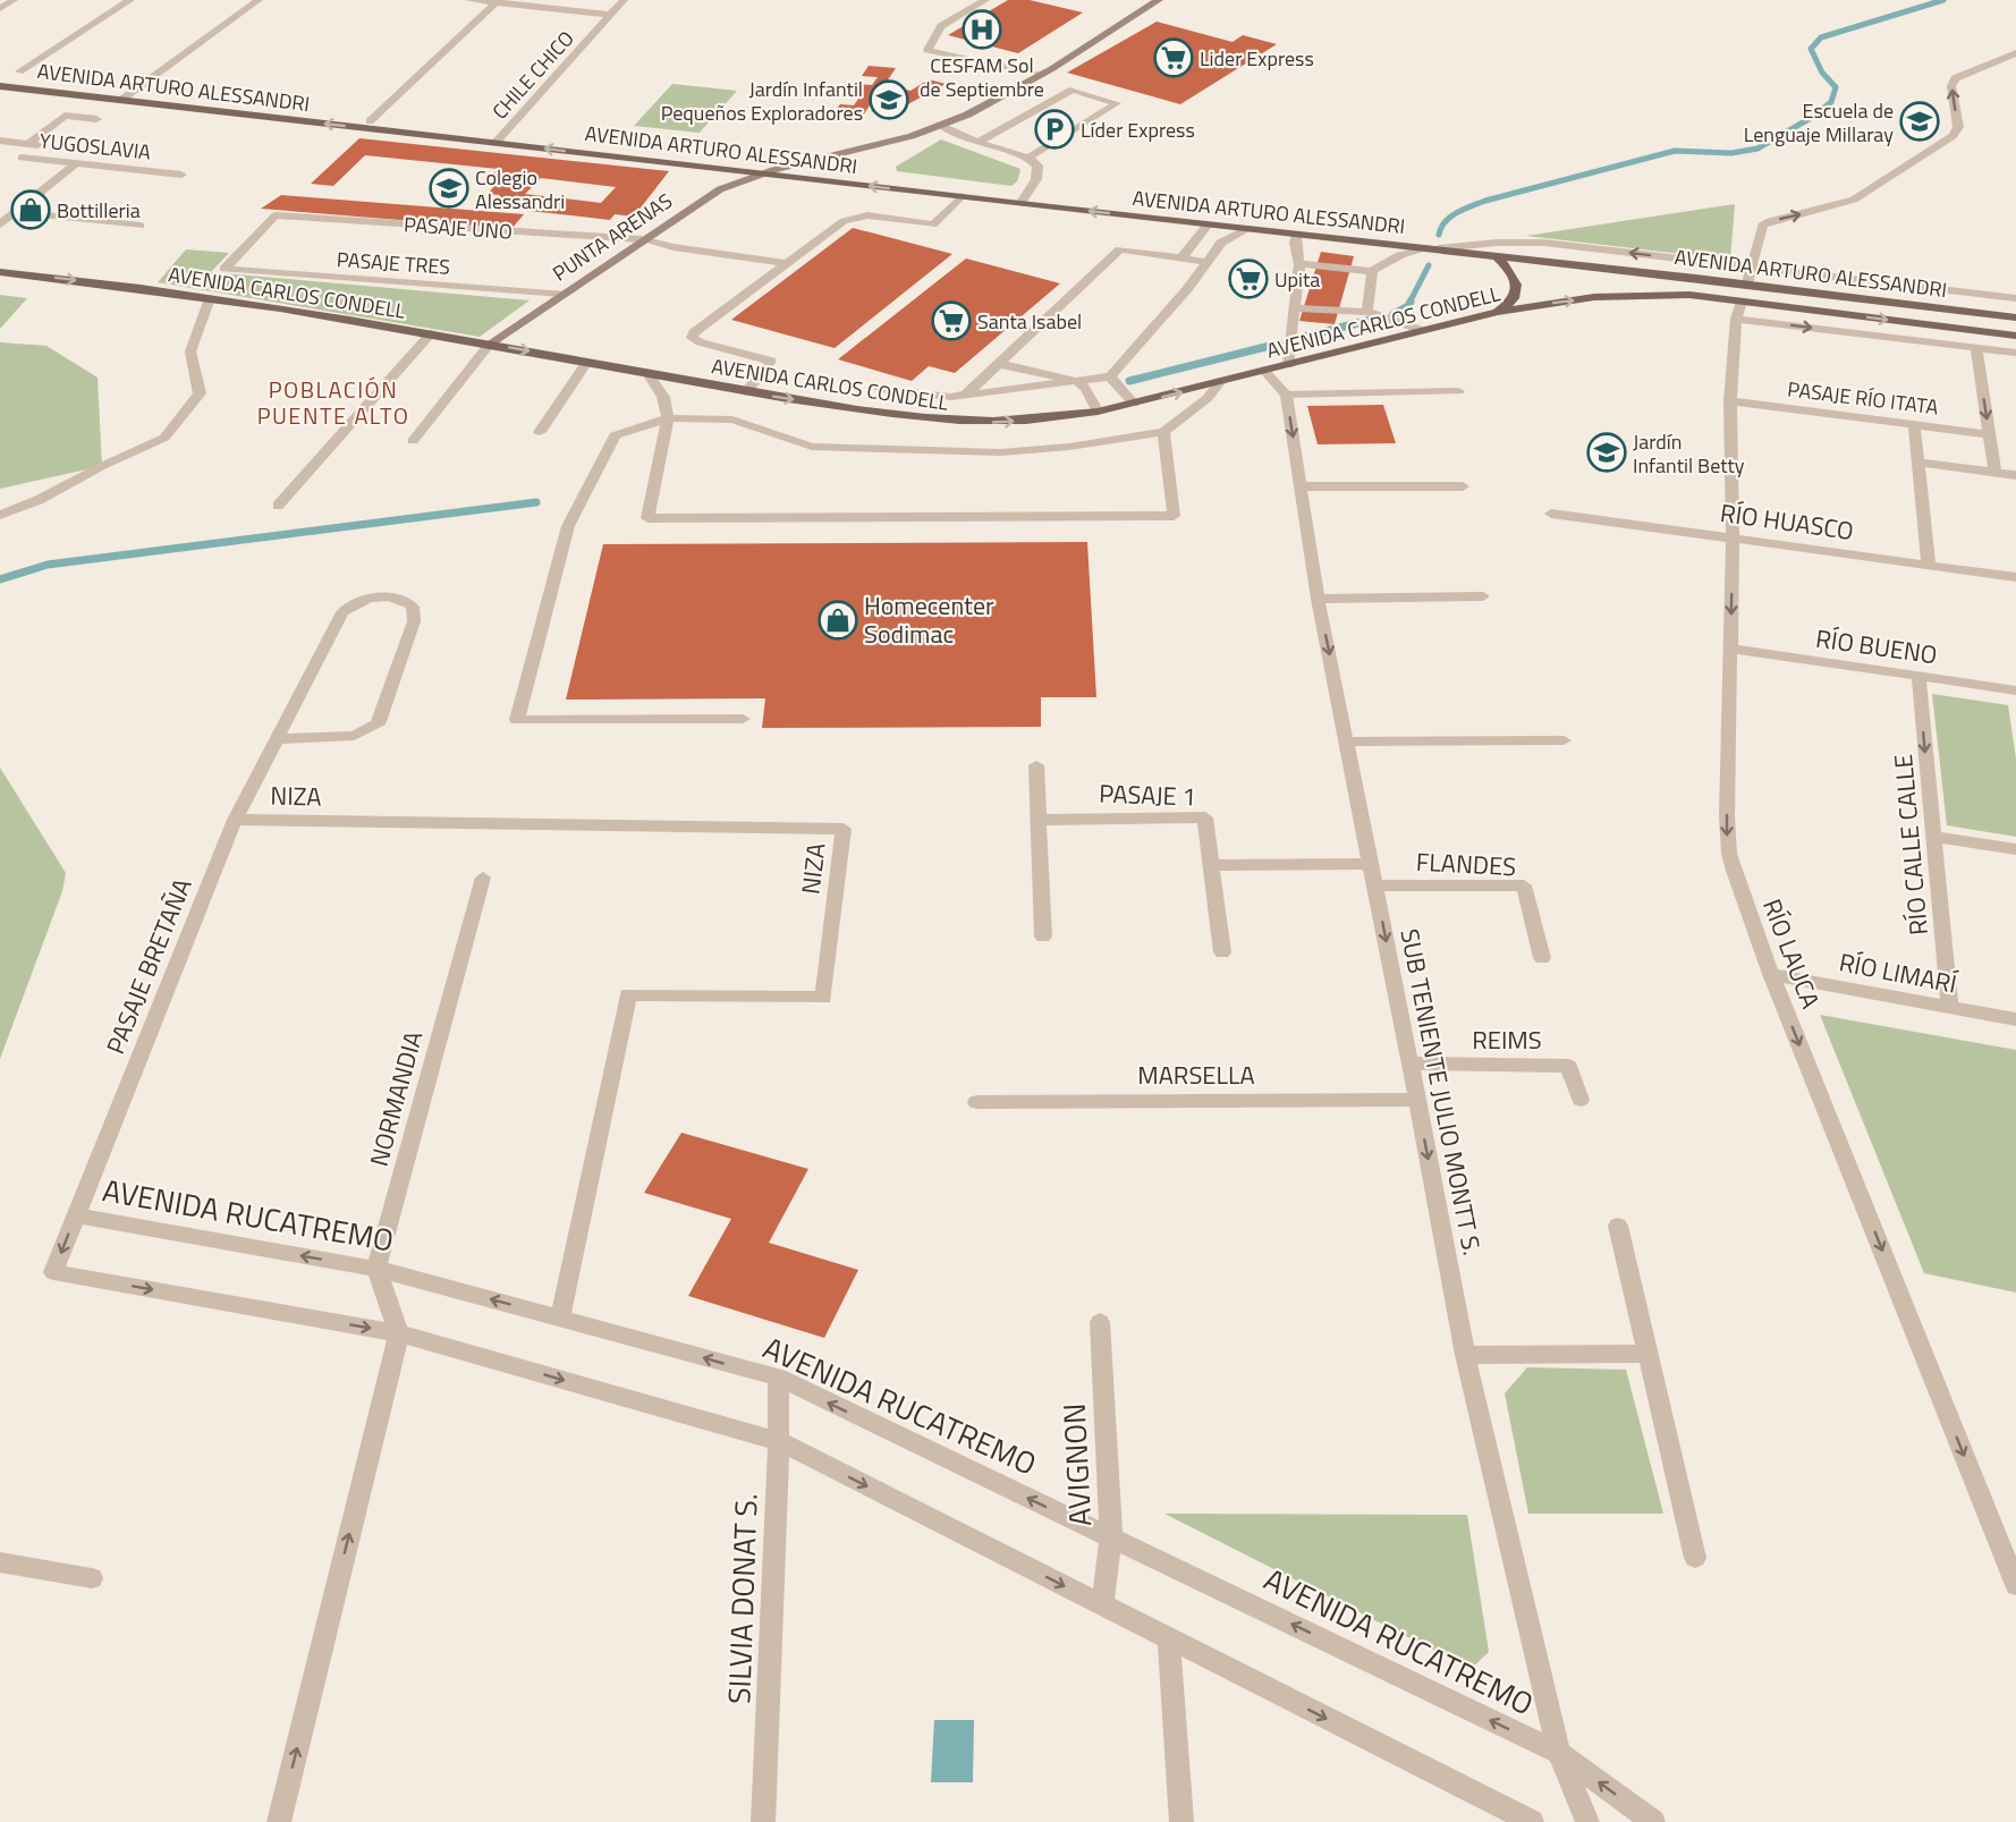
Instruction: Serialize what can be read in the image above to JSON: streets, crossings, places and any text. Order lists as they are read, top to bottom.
{
  "streets": {
    "main road": ["AVENIDA ARTURO ALESSANDRI", "AVENIDA CARLOS CONDELL"],
    "street": [
      "CHILE CHICO",
      "YUGOSLAVIA",
      "PASAJE UNO",
      "PUNTA ARENAS",
      "PASAJE TRES",
      "PASAJE RÍO ITATA",
      "RÍO HUASCO",
      "RÍO BUENO",
      "PASAJE 1",
      "NIZA",
      "RÍO CALLE CALLE",
      "FLANDES",
      "RÍO LAUCA",
      "PASAJE BRETAÑA",
      "RÍO LIMARÍ",
      "REIMS",
      "MARSELLA",
      "SUB TENIENTE JULIO MONTT S.",
      "NORMANDIA",
      "AVENIDA RUCATREMO",
      "AVIGNON",
      "SILVIA DONAT S."
    ]
  },
  "crossings": [
    ["CHILE CHICO", "AVENIDA ARTURO ALESSANDRI"],
    ["AVENIDA ARTURO ALESSANDRI", "PUNTA ARENAS"],
    ["AVENIDA ARTURO ALESSANDRI", "AVENIDA CARLOS CONDELL"],
    ["AVENIDA ARTURO ALESSANDRI", "RÍO LAUCA"],
    ["PASAJE UNO", "PUNTA ARENAS"],
    ["PASAJE UNO", "PASAJE TRES"],
    ["PUNTA ARENAS", "PASAJE TRES"],
    ["PUNTA ARENAS", "AVENIDA CARLOS CONDELL"],
    ["PASAJE RÍO ITATA", "RÍO LAUCA"],
    ["RÍO HUASCO", "RÍO LAUCA"],
    ["RÍO BUENO", "RÍO CALLE CALLE"],
    ["RÍO BUENO", "RÍO LAUCA"],
    ["NIZA", "PASAJE BRETAÑA"],
    ["NIZA", "AVENIDA RUCATREMO"],
    ["RÍO CALLE CALLE", "RÍO LIMARÍ"],
    ["FLANDES", "SUB TENIENTE JULIO MONTT S."],
    ["RÍO LAUCA", "RÍO LIMARÍ"],
    ["PASAJE BRETAÑA", "AVENIDA RUCATREMO"],
    ["REIMS", "SUB TENIENTE JULIO MONTT S."],
    ["MARSELLA", "SUB TENIENTE JULIO MONTT S."],
    ["SUB TENIENTE JULIO MONTT S.", "AVENIDA RUCATREMO"],
    ["NORMANDIA", "AVENIDA RUCATREMO"],
    ["AVENIDA RUCATREMO", "AVIGNON"],
    ["AVENIDA RUCATREMO", "SILVIA DONAT S."]
  ],
  "one_way": [
    "AVENIDA CARLOS CONDELL",
    "RÍO CALLE CALLE",
    "RÍO LAUCA",
    "SUB TENIENTE JULIO MONTT S."
  ],
  "districts": ["POBLACIÓN PUENTE ALTO"],
  "places": {
    "hospital": ["CESFAM Sol de Septiembre"],
    "supermarket": ["Lider Express", "Upita", "Santa Isabel"],
    "school or university": [
      "Jardín Infantil Pequeños Exploradores",
      "Escuela de Lenguaje Millaray",
      "Colegio Alessandri",
      "Jardín Infantil Betty"
    ],
    "parking": ["Líder Express"],
    "shop": ["Bottilleria", "Homecenter Sodimac"]
  }
}
